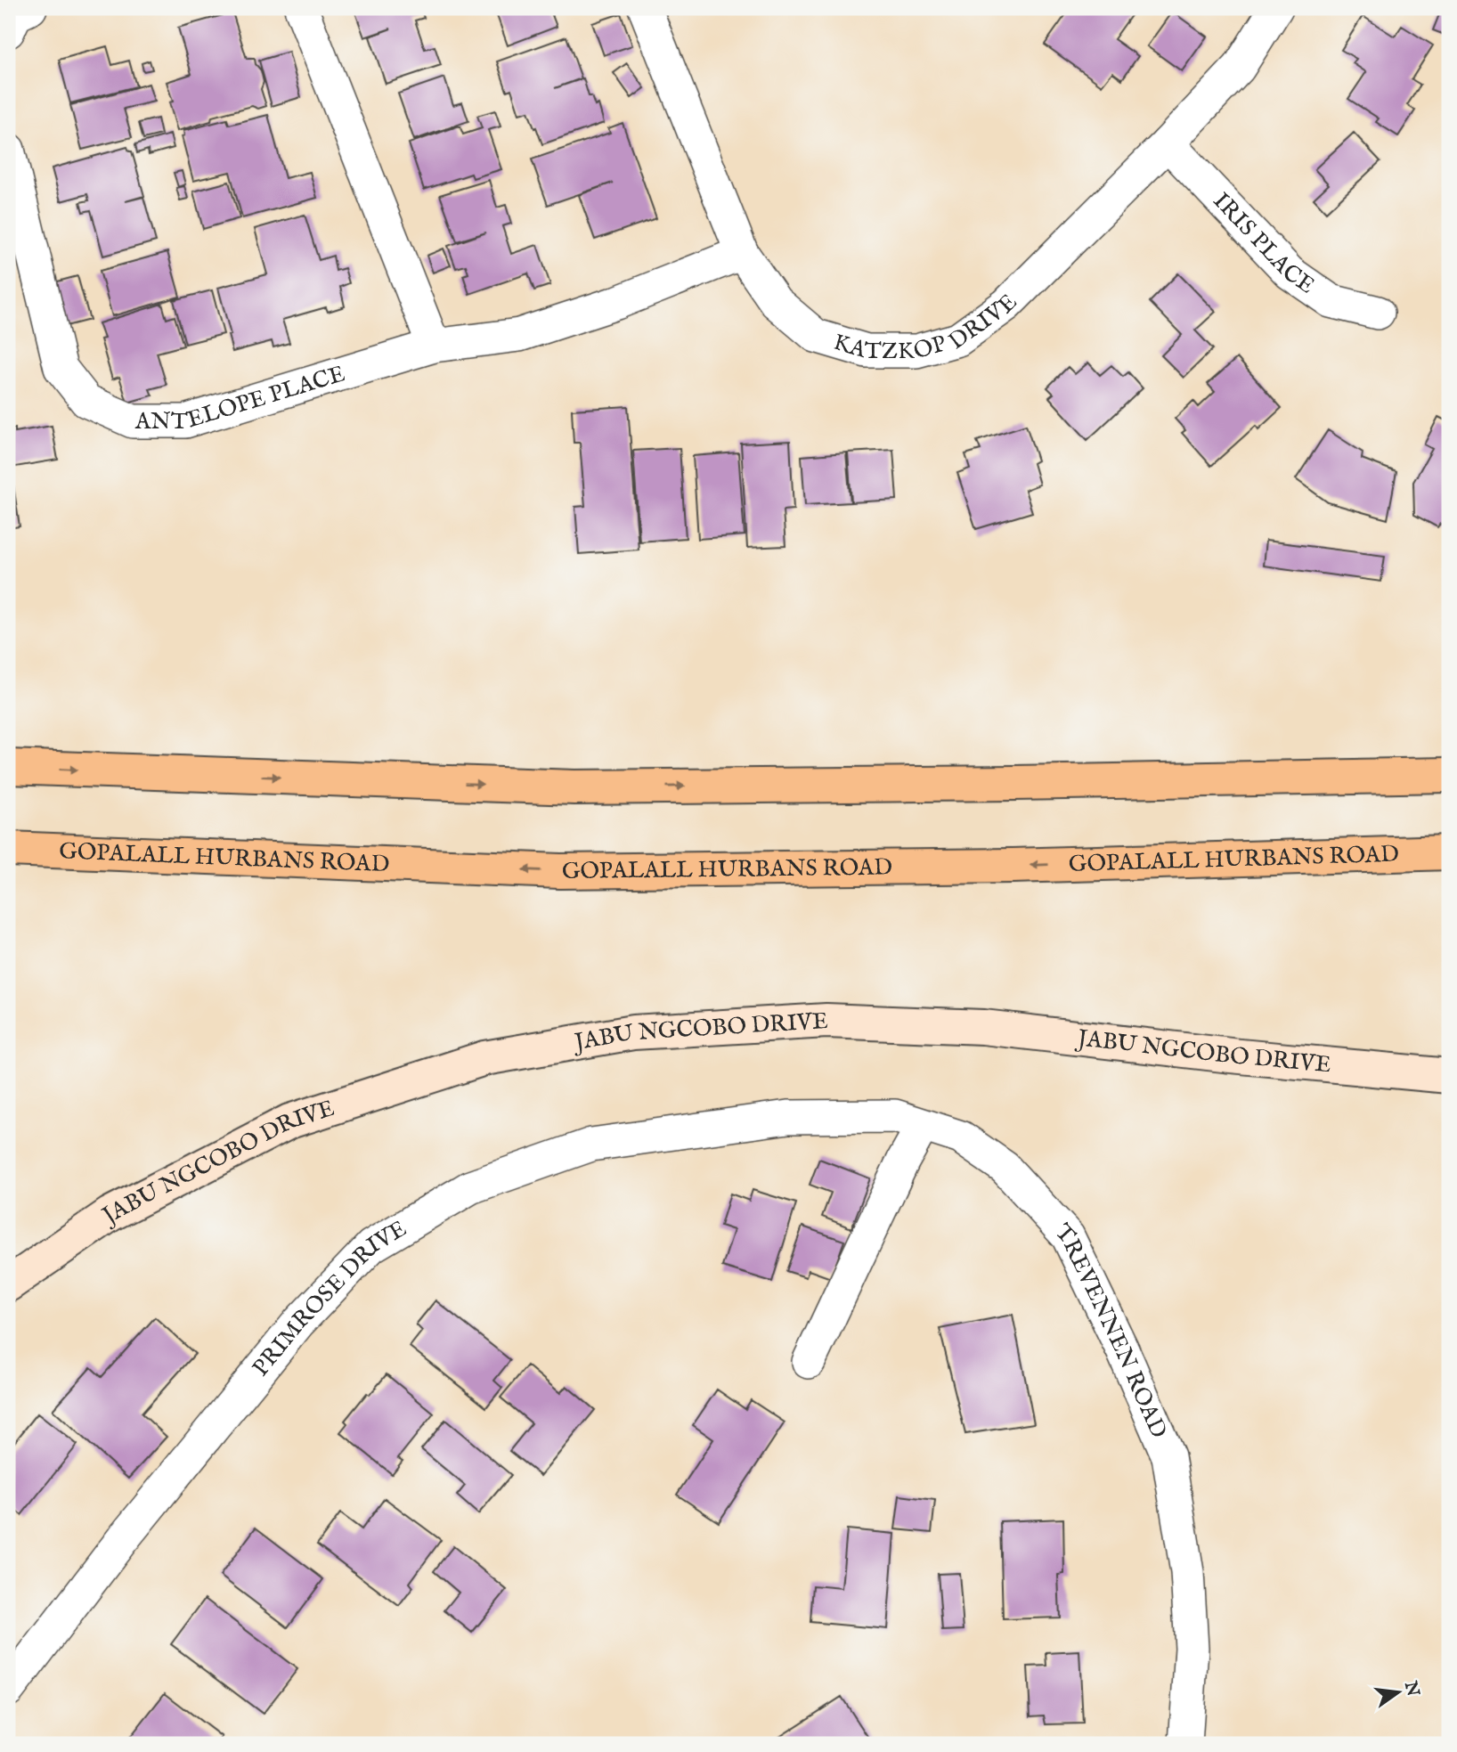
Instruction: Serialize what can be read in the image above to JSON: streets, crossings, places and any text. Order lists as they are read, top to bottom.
{
  "streets": {
    "main road": ["GOPALALL HURBANS ROAD", "JABU NGCOBO DRIVE"],
    "street": [
      "IRIS PLACE",
      "KATZKOP DRIVE",
      "ANTELOPE PLACE",
      "PRIMROSE DRIVE",
      "TREVENNEN ROAD"
    ]
  },
  "crossings": [
    ["IRIS PLACE", "KATZKOP DRIVE"],
    ["KATZKOP DRIVE", "ANTELOPE PLACE"],
    ["PRIMROSE DRIVE", "TREVENNEN ROAD"]
  ],
  "north": "right"
}
